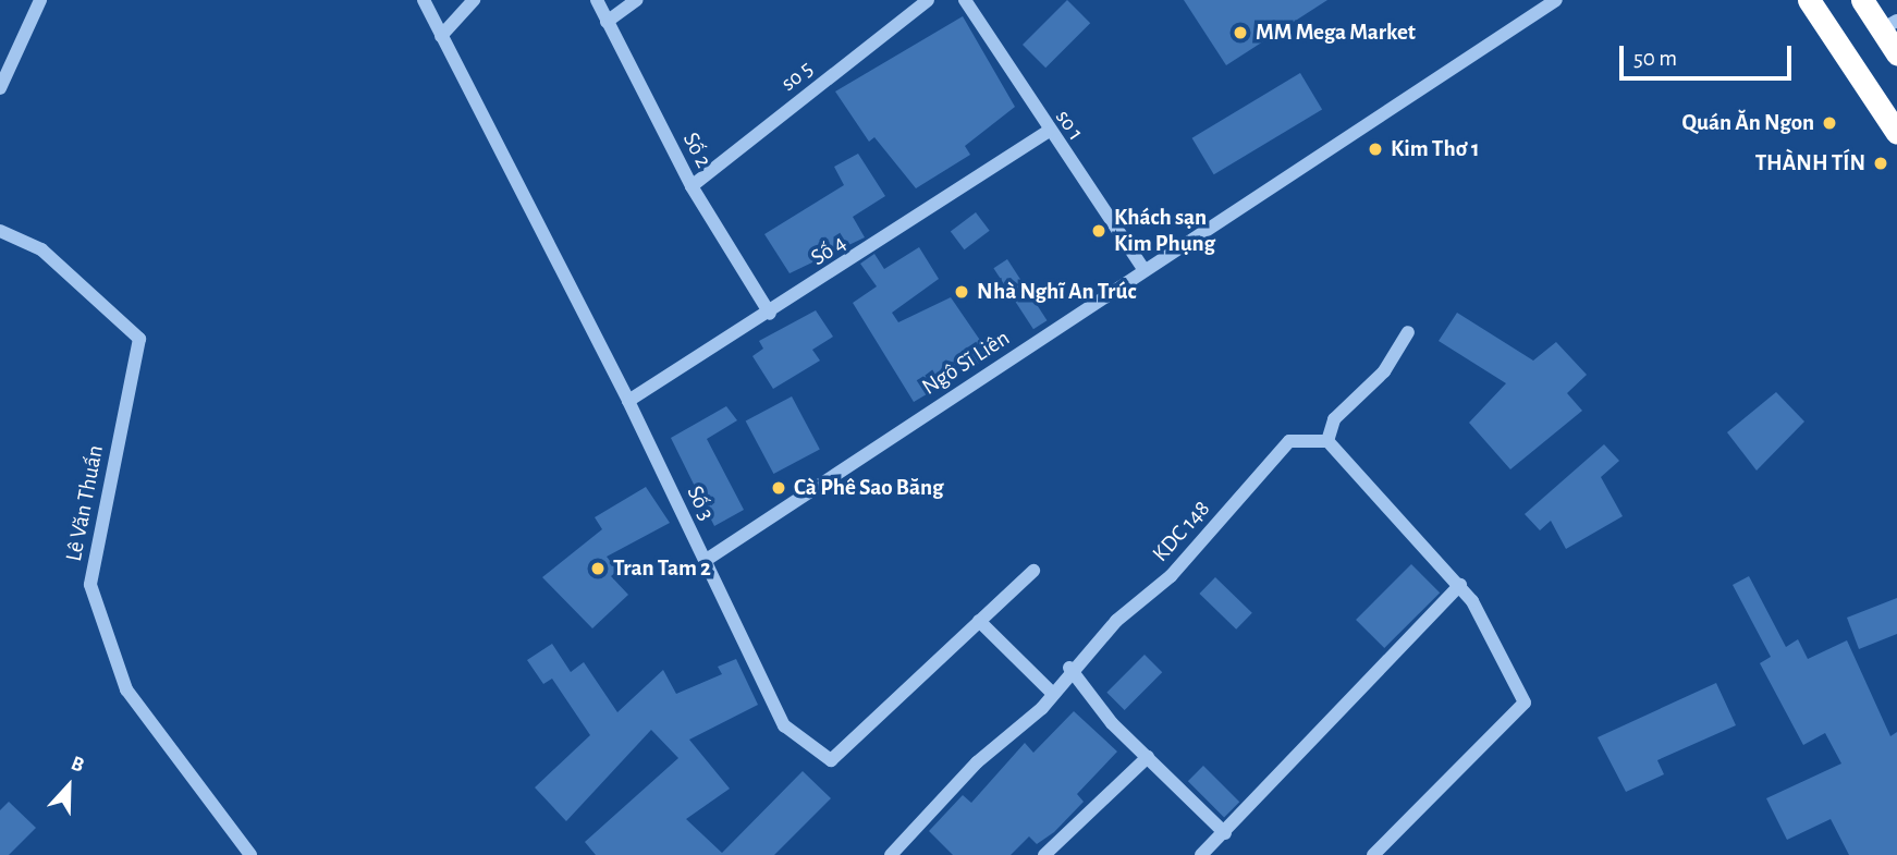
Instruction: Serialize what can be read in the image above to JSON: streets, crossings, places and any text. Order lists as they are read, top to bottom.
{
  "streets": {
    "street": [
      "so 5",
      "so 1",
      "Số 2",
      "Số 4",
      "Ngô Sĩ Liên",
      "Lê Văn Thuấn",
      "Số 3",
      "KDC 148"
    ]
  },
  "crossings": [
    ["so 5", "Số 2"],
    ["so 1", "Số 4"],
    ["so 1", "Ngô Sĩ Liên"],
    ["Số 2", "Số 4"],
    ["Số 4", "Số 3"],
    ["Ngô Sĩ Liên", "Số 3"]
  ],
  "places": [
    "MM Mega Market",
    "Quán Ăn Ngon",
    "Kim Thơ 1",
    "THÀNH TÍN",
    "Khách sạn Kim Phụng",
    "Nhà Nghĩ An Trúc",
    "Cà Phê Sao Băng",
    "Tran Tam 2"
  ],
  "scale_bar": "50 m",
  "north": "top"
}
